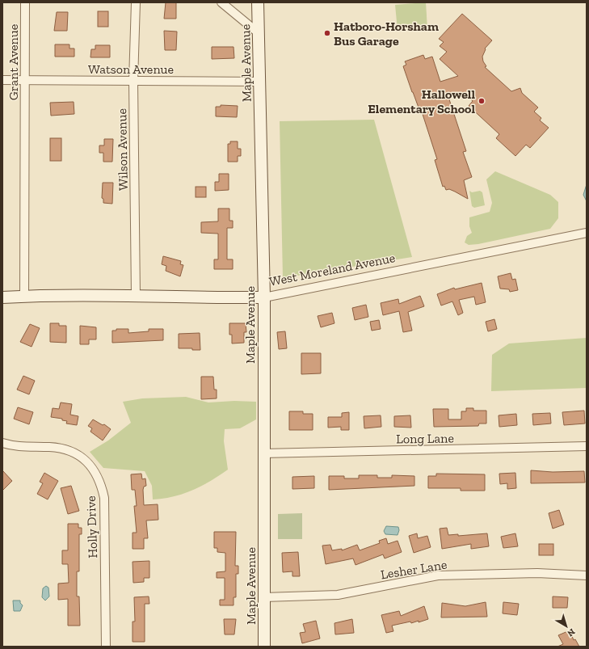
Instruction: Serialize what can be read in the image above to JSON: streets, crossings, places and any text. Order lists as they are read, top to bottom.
{
  "streets": {
    "street": [
      "Grant Avenue",
      "Maple Avenue",
      "Watson Avenue",
      "Wilson Avenue",
      "West Moreland Avenue",
      "Long Lane",
      "Holly Drive",
      "Lesher Lane"
    ]
  },
  "crossings": [
    ["Grant Avenue", "Watson Avenue"],
    ["Grant Avenue", "West Moreland Avenue"],
    ["Maple Avenue", "Watson Avenue"],
    ["Maple Avenue", "West Moreland Avenue"],
    ["Maple Avenue", "Long Lane"],
    ["Maple Avenue", "Lesher Lane"],
    ["Watson Avenue", "Wilson Avenue"],
    ["Wilson Avenue", "West Moreland Avenue"]
  ],
  "places": ["Hatboro-Horsham Bus Garage", "Hallowell Elementary School"],
  "north": "bottom right"
}
